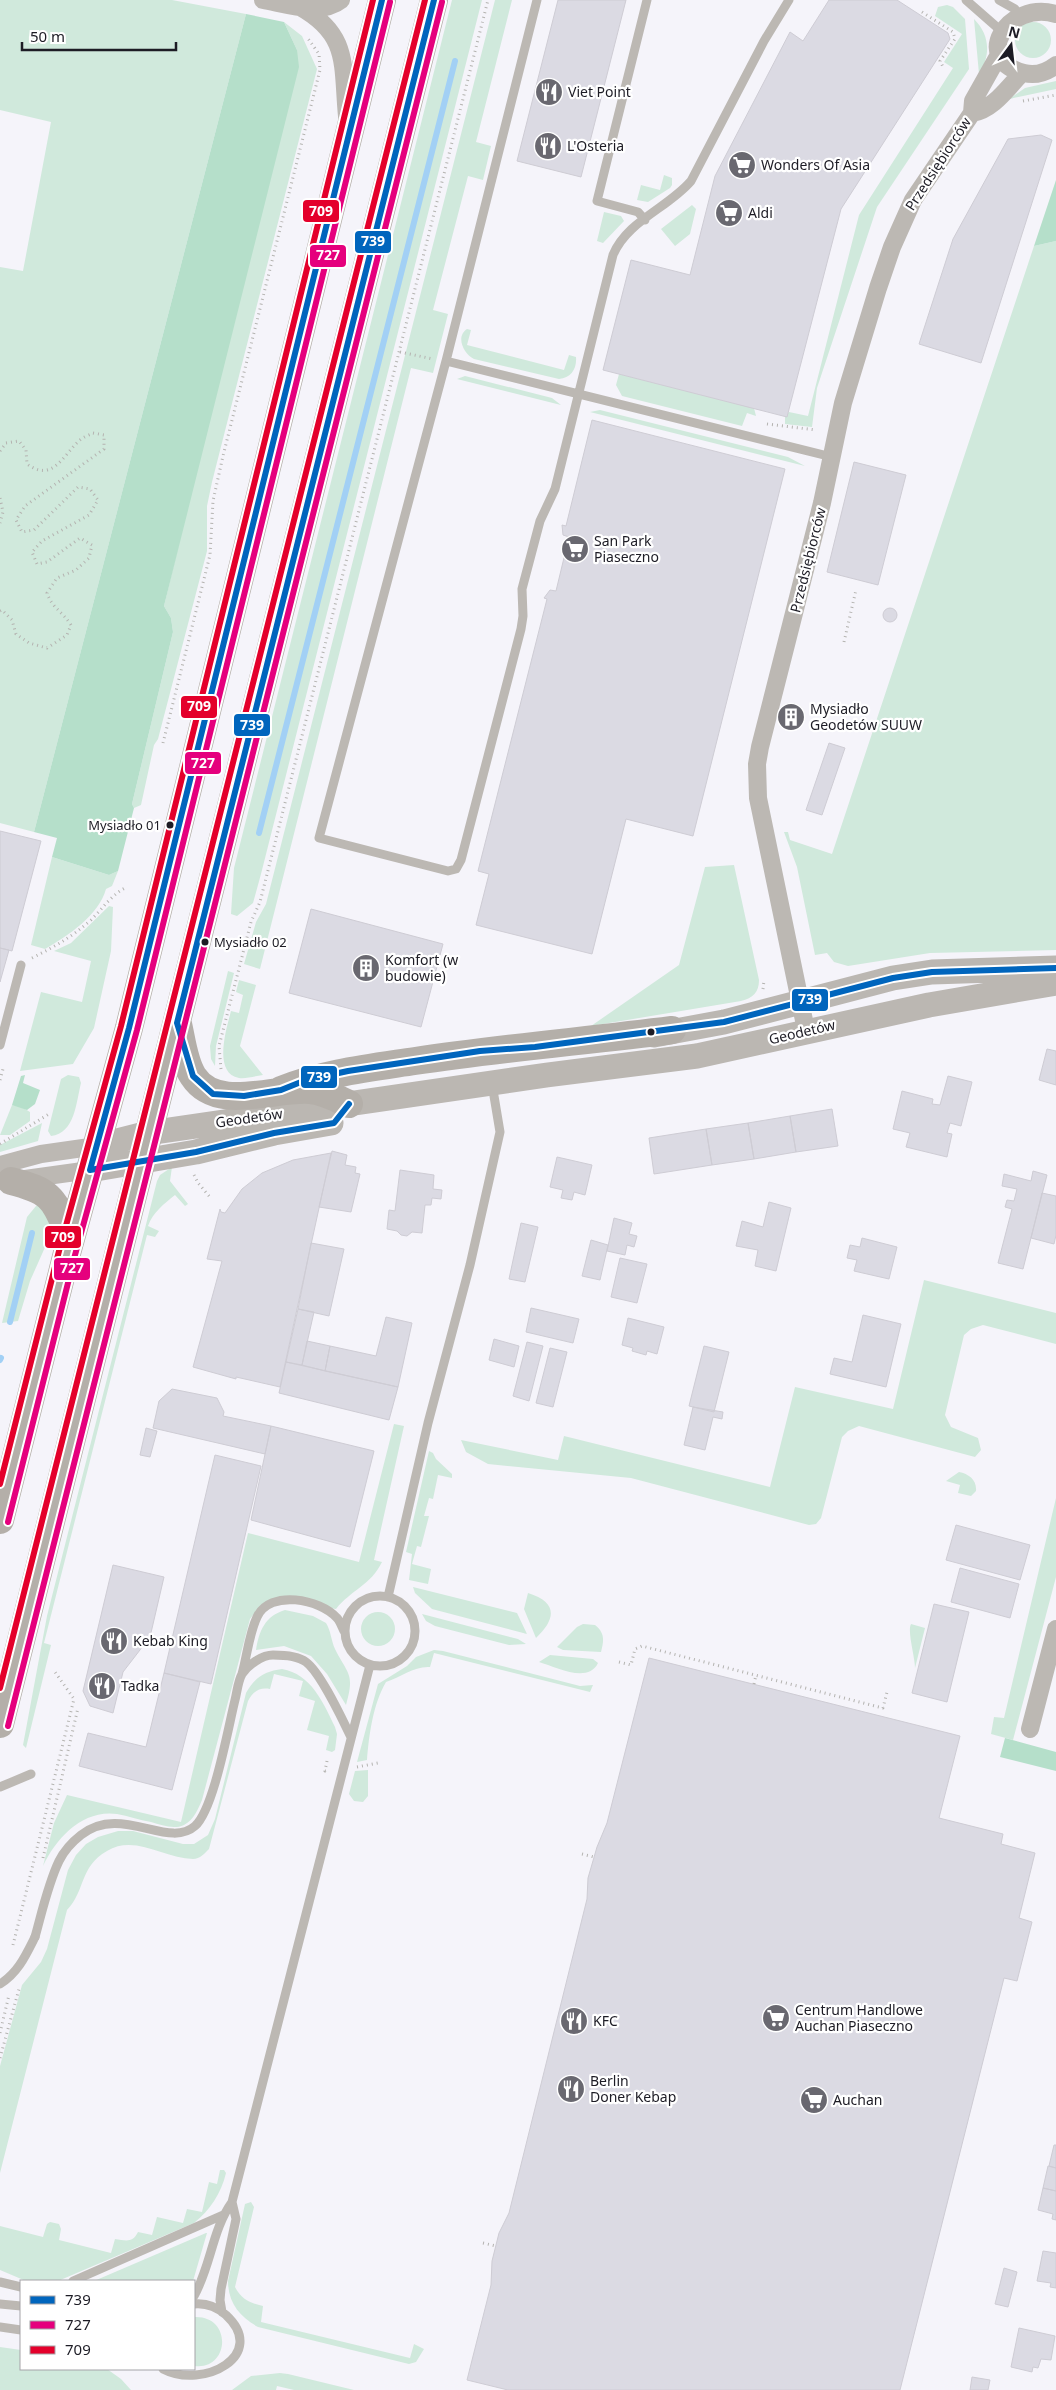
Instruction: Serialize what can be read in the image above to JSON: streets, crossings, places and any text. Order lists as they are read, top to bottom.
{
  "streets": {
    "street": ["Przedsiębiorców", "Geodetów"]
  },
  "crossings": [
    ["Przedsiębiorców", "Geodetów"]
  ],
  "places": {
    "restaurant": [
      "Viet Point",
      "L'Osteria",
      "Kebab King",
      "Tadka",
      "KFC",
      "Berlin Doner Kebap"
    ],
    "supermarket": [
      "Wonders Of Asia",
      "Aldi",
      "San Park Piaseczno",
      "Centrum Handlowe Auchan Piaseczno",
      "Auchan"
    ],
    "building": ["Mysiadło Geodetów SUUW", "Komfort (w budowie)"],
    "other": ["Mysiadło 01", "Mysiadło 02"]
  },
  "lines": ["transit line 739", "transit line 709", "transit line 727"],
  "legend": ["739", "727", "709"],
  "scale_bar": "50 m",
  "north": "top"
}
